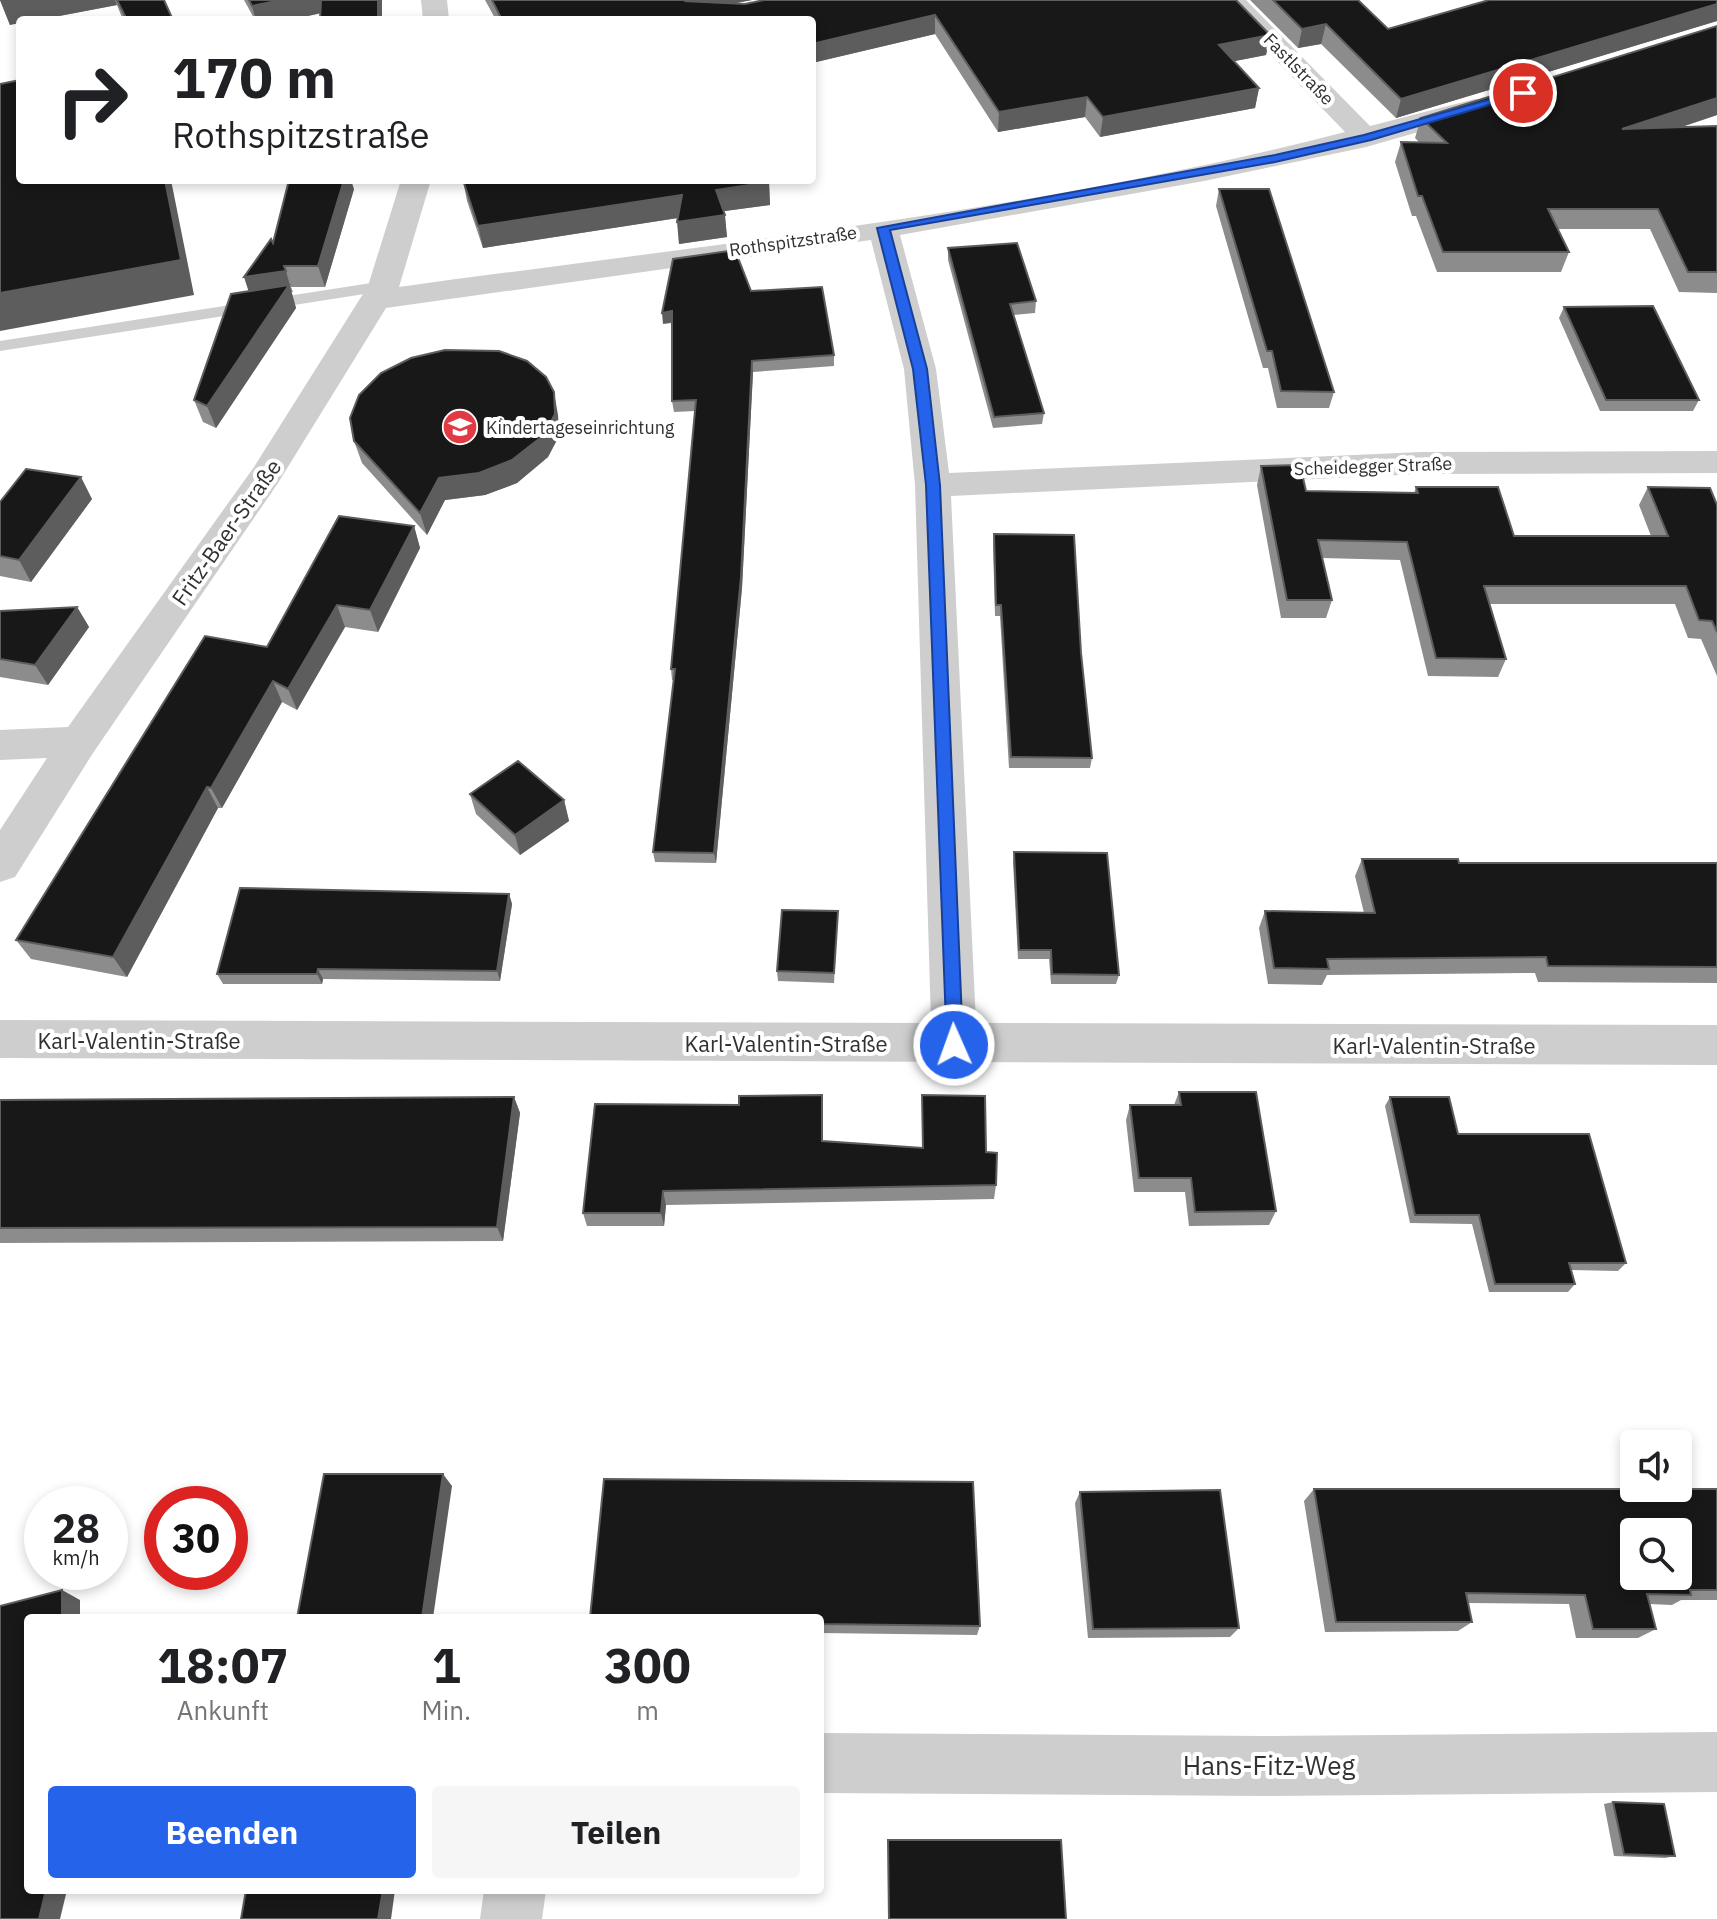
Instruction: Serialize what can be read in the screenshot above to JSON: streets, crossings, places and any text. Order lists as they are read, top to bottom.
{
  "streets": {
    "street": [
      "Fastlstraße",
      "Rothspitzstraße",
      "Scheidegger Straße",
      "Fritz-Baer-Straße",
      "Karl-Valentin-Straße",
      "Hans-Fitz-Weg"
    ]
  },
  "crossings": [
    ["Fastlstraße", "Rothspitzstraße"],
    ["Rothspitzstraße", "Fritz-Baer-Straße"]
  ],
  "places": {
    "school or university": ["Kindertageseinrichtung"]
  },
  "page": {
    "turn": ["170 m", "Rothspitzstraße"],
    "speed": "28 km/h",
    "limit": "30",
    "eta": [
      "18:07",
      "Ankunft",
      "1",
      "Min.",
      "300",
      "m"
    ],
    "buttons": ["Beenden", "Teilen"]
  }
}
